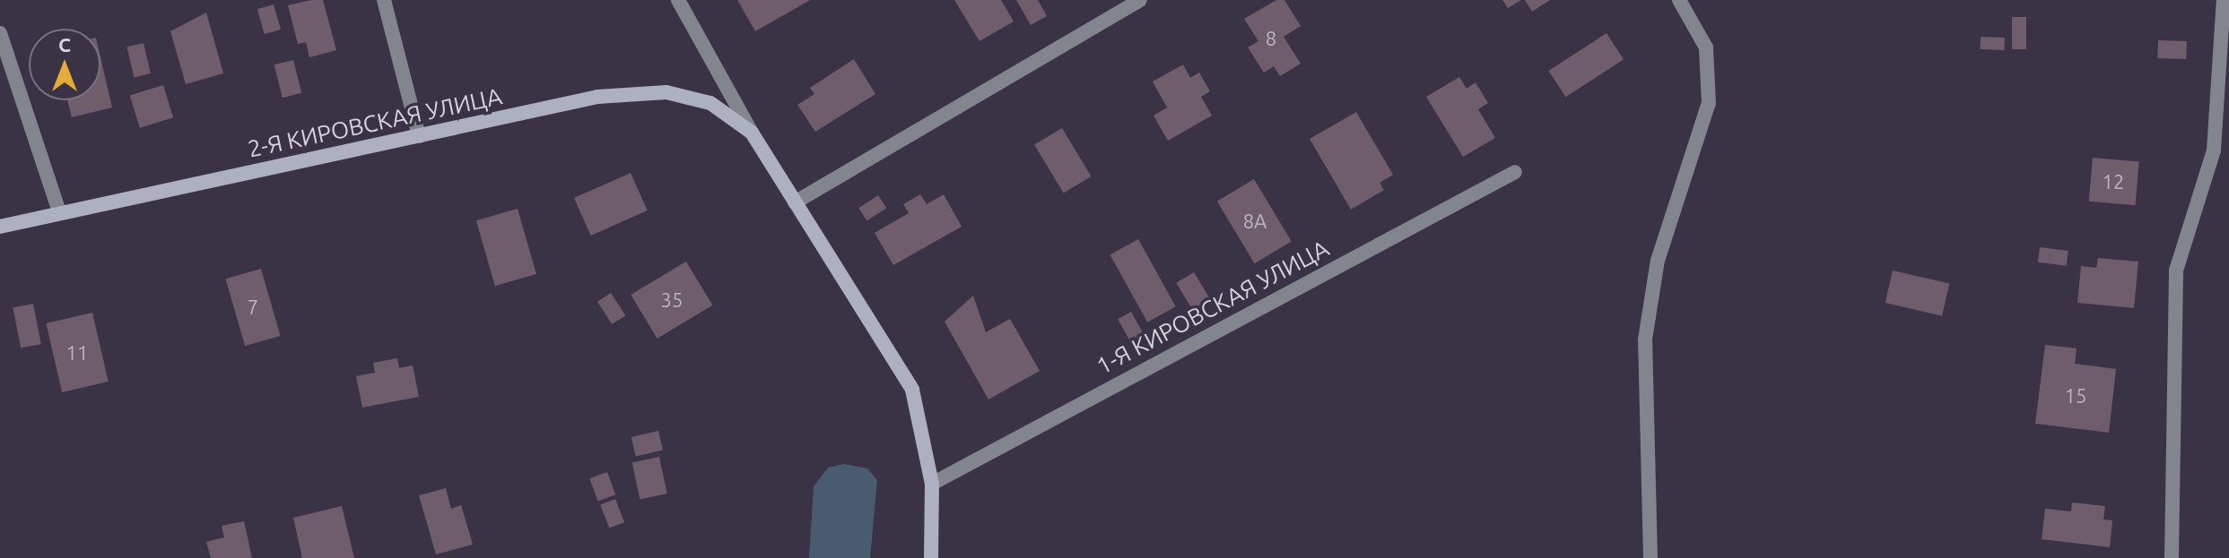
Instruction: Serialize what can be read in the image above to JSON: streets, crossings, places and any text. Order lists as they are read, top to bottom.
{
  "streets": {
    "street": ["2-Я КИРОВСКАЯ УЛИЦА", "1-Я КИРОВСКАЯ УЛИЦА"]
  },
  "house_numbers": [
    "8",
    "12",
    "8А",
    "35",
    "7",
    "11",
    "15"
  ],
  "north": "top"
}
